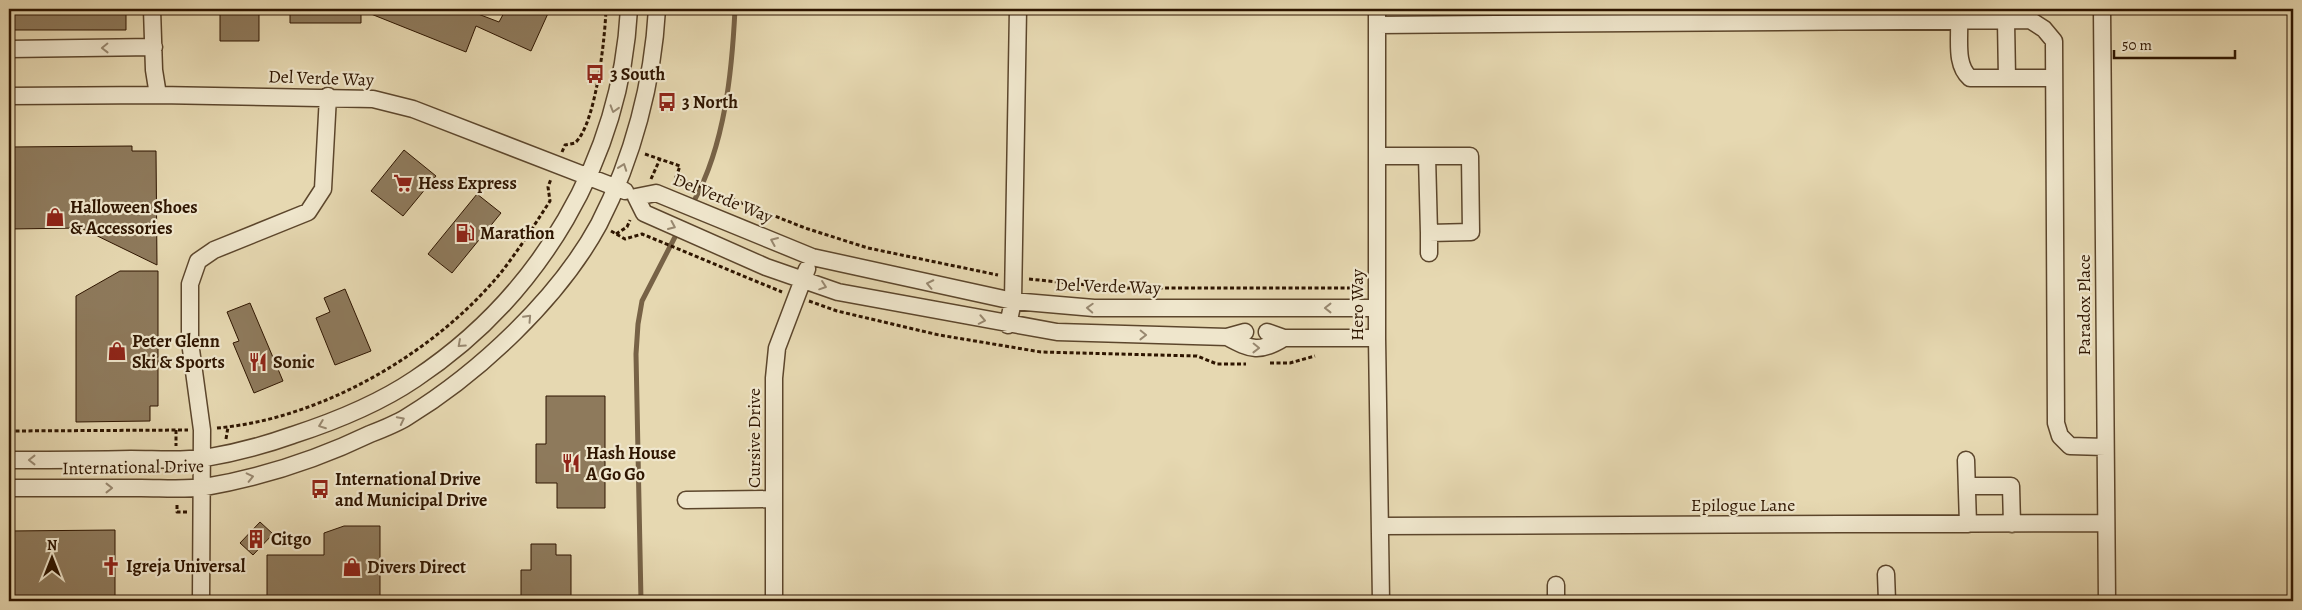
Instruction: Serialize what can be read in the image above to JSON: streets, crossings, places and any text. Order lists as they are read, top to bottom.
{
  "streets": {
    "street": [
      "Del Verde Way",
      "Hero Way",
      "Paradox Place",
      "Cursive Drive",
      "International Drive",
      "Epilogue Lane"
    ]
  },
  "crossings": [
    ["Del Verde Way", "Hero Way"],
    ["Del Verde Way", "Cursive Drive"],
    ["Del Verde Way", "International Drive"],
    ["Hero Way", "Epilogue Lane"],
    ["Paradox Place", "Epilogue Lane"]
  ],
  "places": {
    "bus stop": ["3 South", "3 North", "International Drive and Municipal Drive"],
    "supermarket": ["Hess Express"],
    "shop": ["Halloween Shoes & Accessories", "Peter Glenn Ski & Sports", "Divers Direct"],
    "fuel station": ["Marathon"],
    "restaurant": ["Sonic", "Hash House A Go Go"],
    "building": ["Citgo"],
    "church": ["Igreja Universal"]
  },
  "scale_bar": "50 m",
  "north": "top"
}
